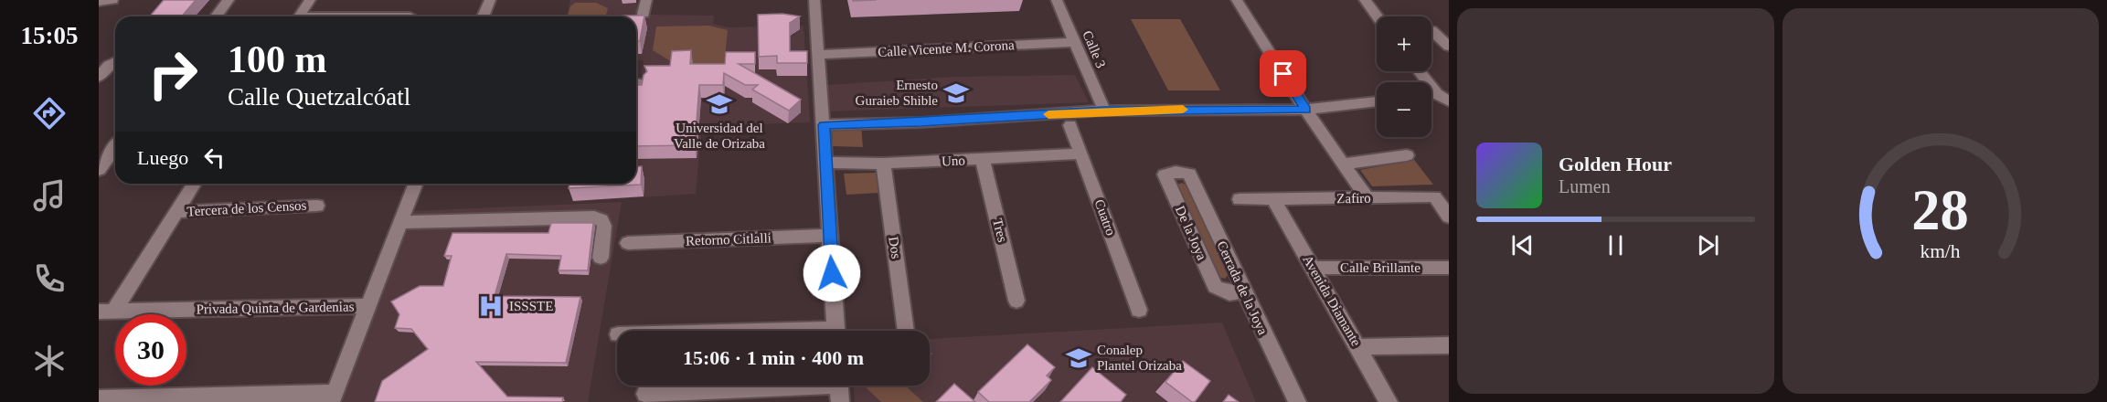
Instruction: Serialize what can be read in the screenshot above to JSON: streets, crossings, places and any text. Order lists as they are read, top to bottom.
{
  "streets": {
    "street": [
      "Calle Vicente M. Corona",
      "Calle 3",
      "Uno",
      "Zafiro",
      "Tercera de los Censos",
      "Cuatro",
      "Tres",
      "De la Joya",
      "Retorno Citlalli",
      "Dos",
      "Calle Brillante",
      "Cerrada de la Joya",
      "Avenida Diamante",
      "Privada Quinta de Gardenias"
    ]
  },
  "crossings": [
    ["Calle Vicente M. Corona", "Calle 3"],
    ["Uno", "Cuatro"],
    ["Uno", "Tres"],
    ["Uno", "Dos"],
    ["Zafiro", "Avenida Diamante"],
    ["De la Joya", "Cerrada de la Joya"],
    ["Calle Brillante", "Avenida Diamante"]
  ],
  "places": {
    "school or university": ["Ernesto Guraieb Shible", "Universidad del Valle de Orizaba", "Conalep Plantel Orizaba"],
    "hospital": ["ISSSTE"]
  },
  "page": {
    "tabs": "15:05",
    "map_buttons": ["+", "−"],
    "turn": ["100 m", "Calle Quetzalcóatl"],
    "then": "Luego",
    "song": ["Golden Hour", "Lumen"],
    "limit": "30",
    "trip": "15:06 · 1 min · 400 m",
    "gauge": ["28", "km/h"]
  }
}
